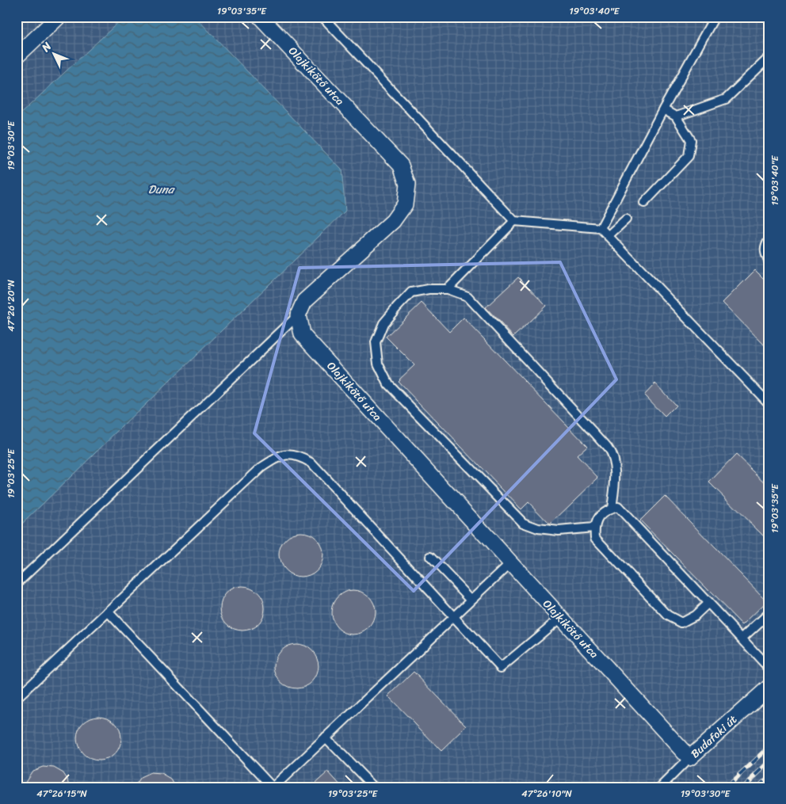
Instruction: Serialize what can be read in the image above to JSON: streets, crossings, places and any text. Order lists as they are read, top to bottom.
{
  "streets": {
    "street": ["Olajkikötő utca", "Budafoki út"]
  },
  "crossings": [
    ["Olajkikötő utca", "Budafoki út"]
  ],
  "water": ["Duna"],
  "north": "top left",
  "coordinates": [
    "19°03'35\"E",
    "19°03'40\"E",
    "19°03'30\"E",
    "47°26'20\"N",
    "19°03'25\"E",
    "47°26'15\"N",
    "47°26'10\"N"
  ]
}
